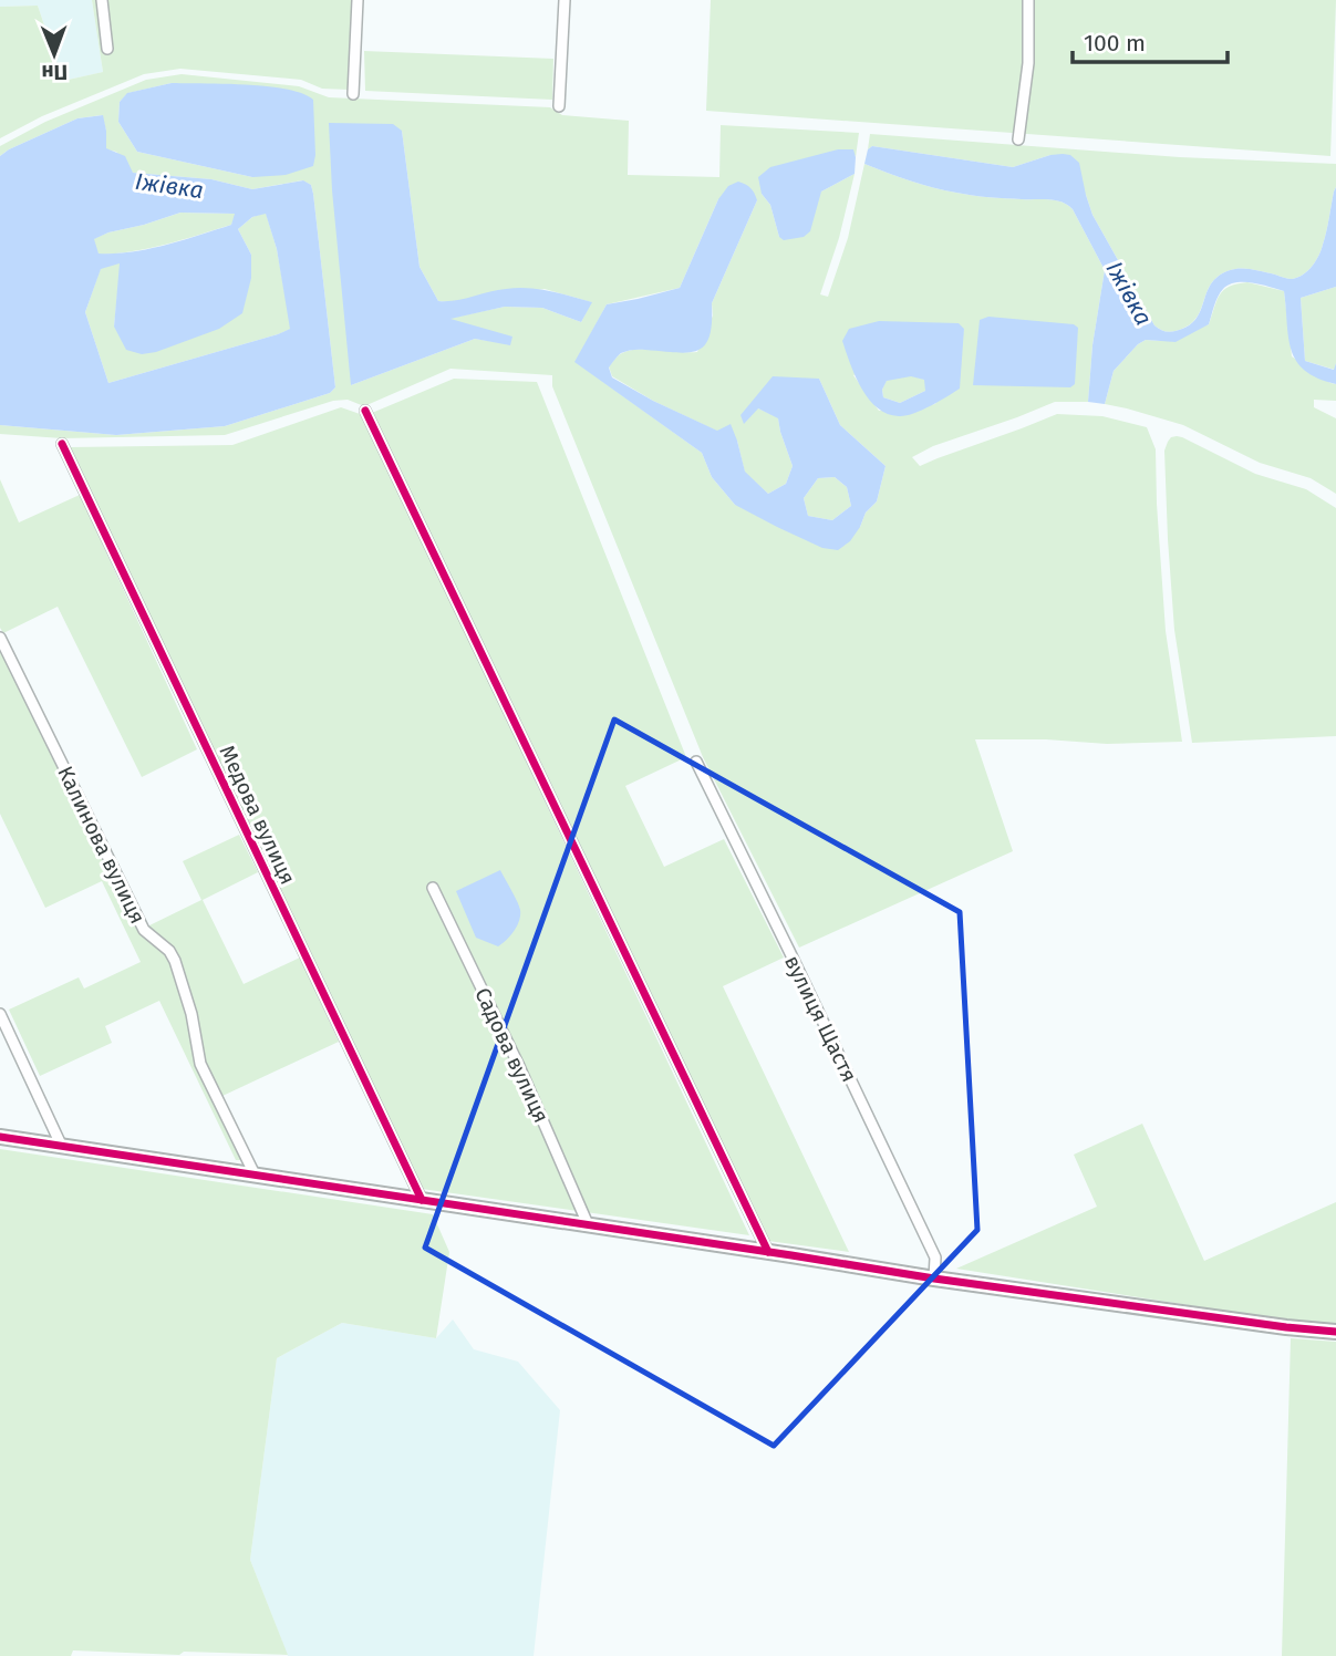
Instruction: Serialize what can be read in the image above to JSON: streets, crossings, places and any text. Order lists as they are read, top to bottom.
{
  "streets": {
    "street": [
      "Медова вулиця",
      "Калинова вулиця",
      "вулиця Щастя",
      "Садова вулиця"
    ]
  },
  "water": ["Іжівка"],
  "scale_bar": "100 m",
  "north": "bottom"
}
